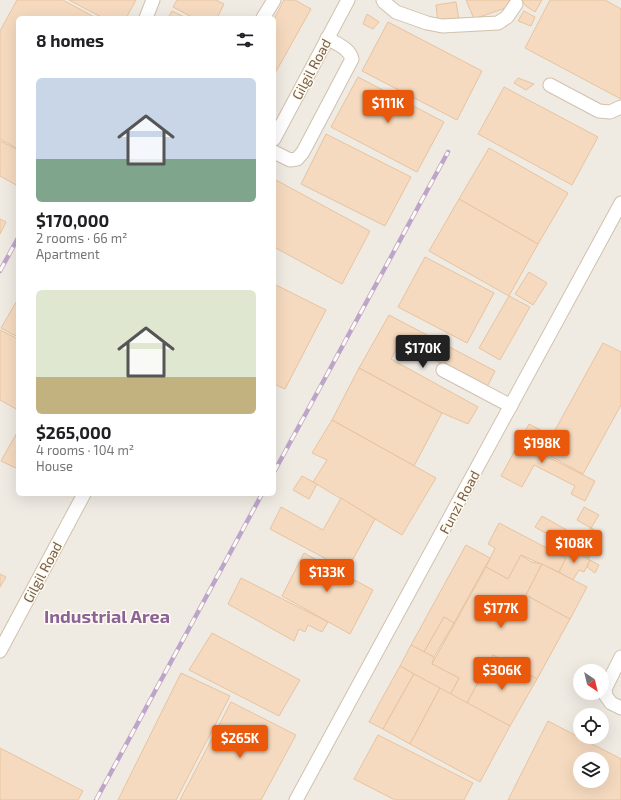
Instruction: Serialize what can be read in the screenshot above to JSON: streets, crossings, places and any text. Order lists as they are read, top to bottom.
{
  "streets": {
    "lane": ["Gilgil Road", "Funzi Road"]
  },
  "districts": ["Industrial Area"],
  "north": "bottom right",
  "page": {
    "heading": "8 homes",
    "list": [
      {
        "name": "$170,000",
        "note": "2 rooms · 66 m² · Apartment"
      },
      {
        "name": "$265,000",
        "note": "4 rooms · 104 m² · House"
      }
    ],
    "price": [
      "$111K",
      "$170K",
      "$198K",
      "$108K",
      "$133K",
      "$177K",
      "$306K",
      "$265K"
    ]
  }
}
